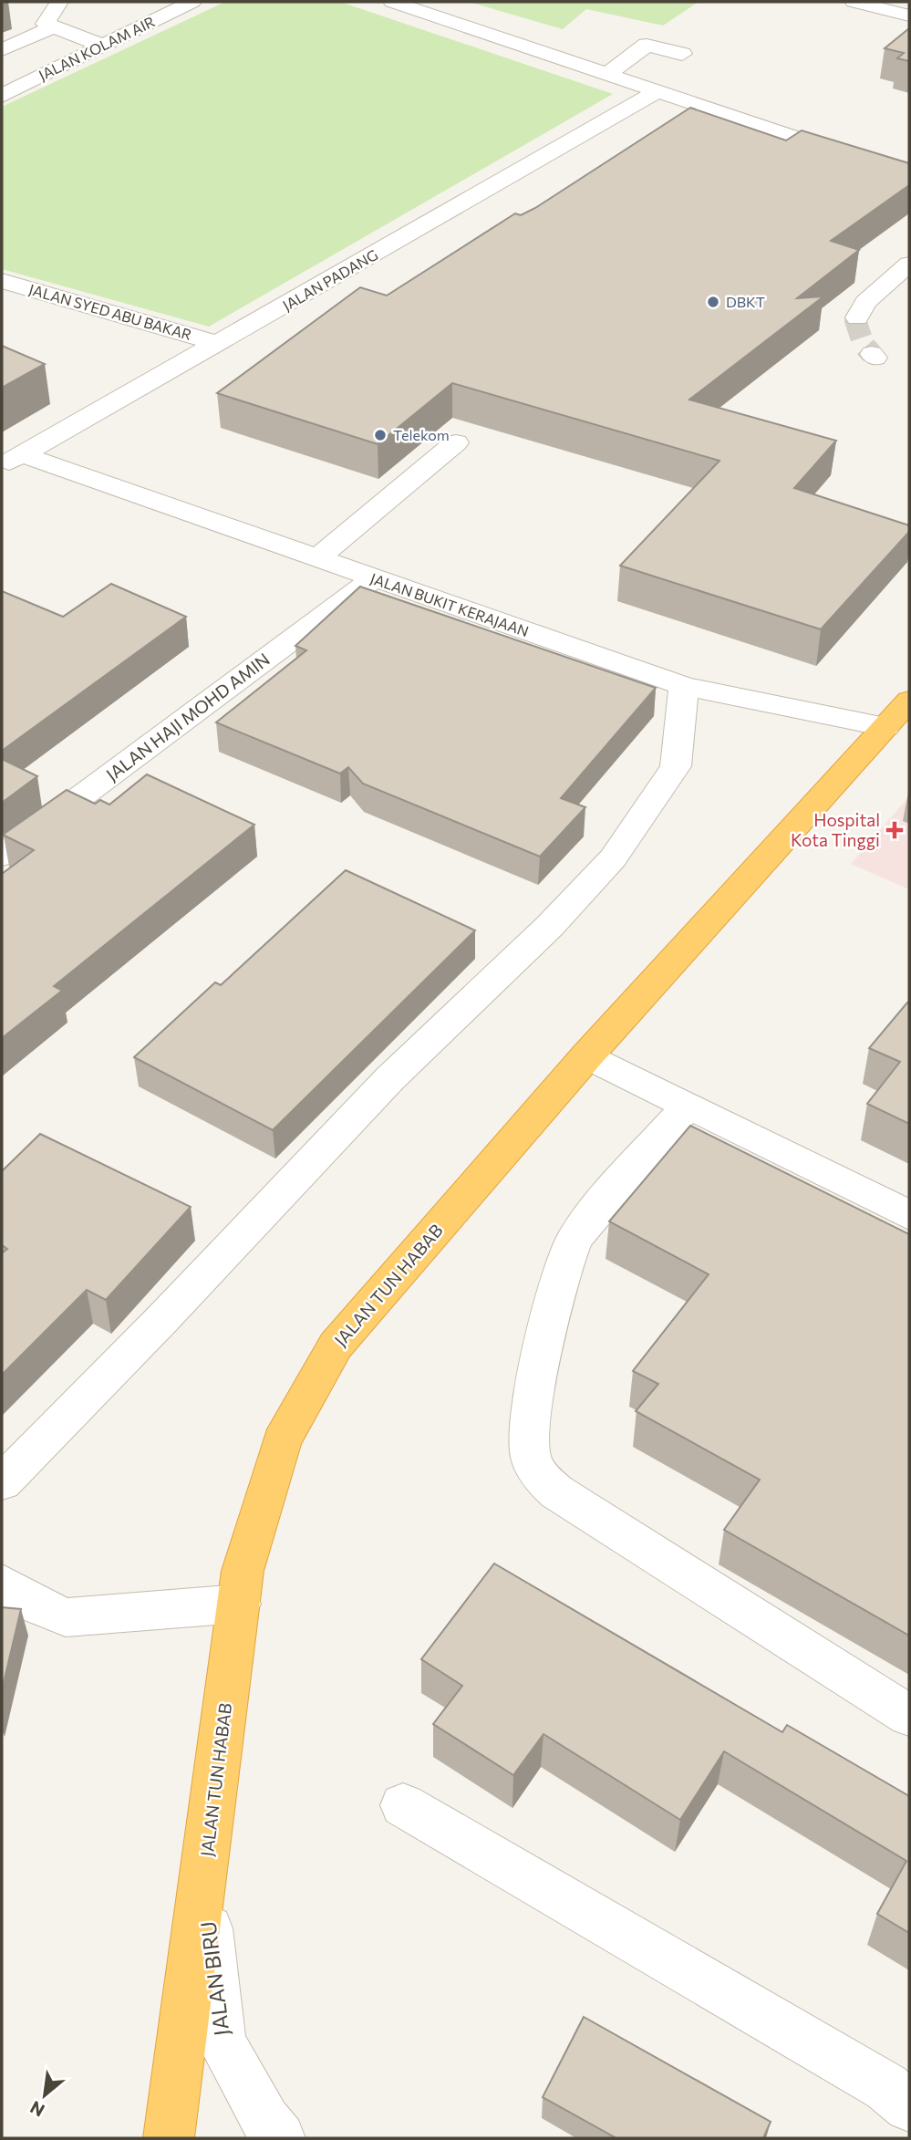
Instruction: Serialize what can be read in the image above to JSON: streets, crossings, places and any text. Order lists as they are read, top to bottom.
{
  "streets": {
    "highway": ["JALAN TUN HABAB"],
    "street": [
      "JALAN KOLAM AIR",
      "JALAN PADANG",
      "JALAN SYED ABU BAKAR",
      "JALAN BUKIT KERAJAAN",
      "JALAN HAJI MOHD AMIN",
      "JALAN BIRU"
    ]
  },
  "crossings": [
    ["JALAN PADANG", "JALAN SYED ABU BAKAR"],
    ["JALAN PADANG", "JALAN BUKIT KERAJAAN"],
    ["JALAN BUKIT KERAJAAN", "JALAN HAJI MOHD AMIN"],
    ["JALAN BUKIT KERAJAAN", "JALAN TUN HABAB"],
    ["JALAN TUN HABAB", "JALAN BIRU"]
  ],
  "places": {
    "other": ["DBKT", "Telekom"],
    "health": ["Hospital Kota Tinggi"]
  },
  "north": "bottom left"
}
